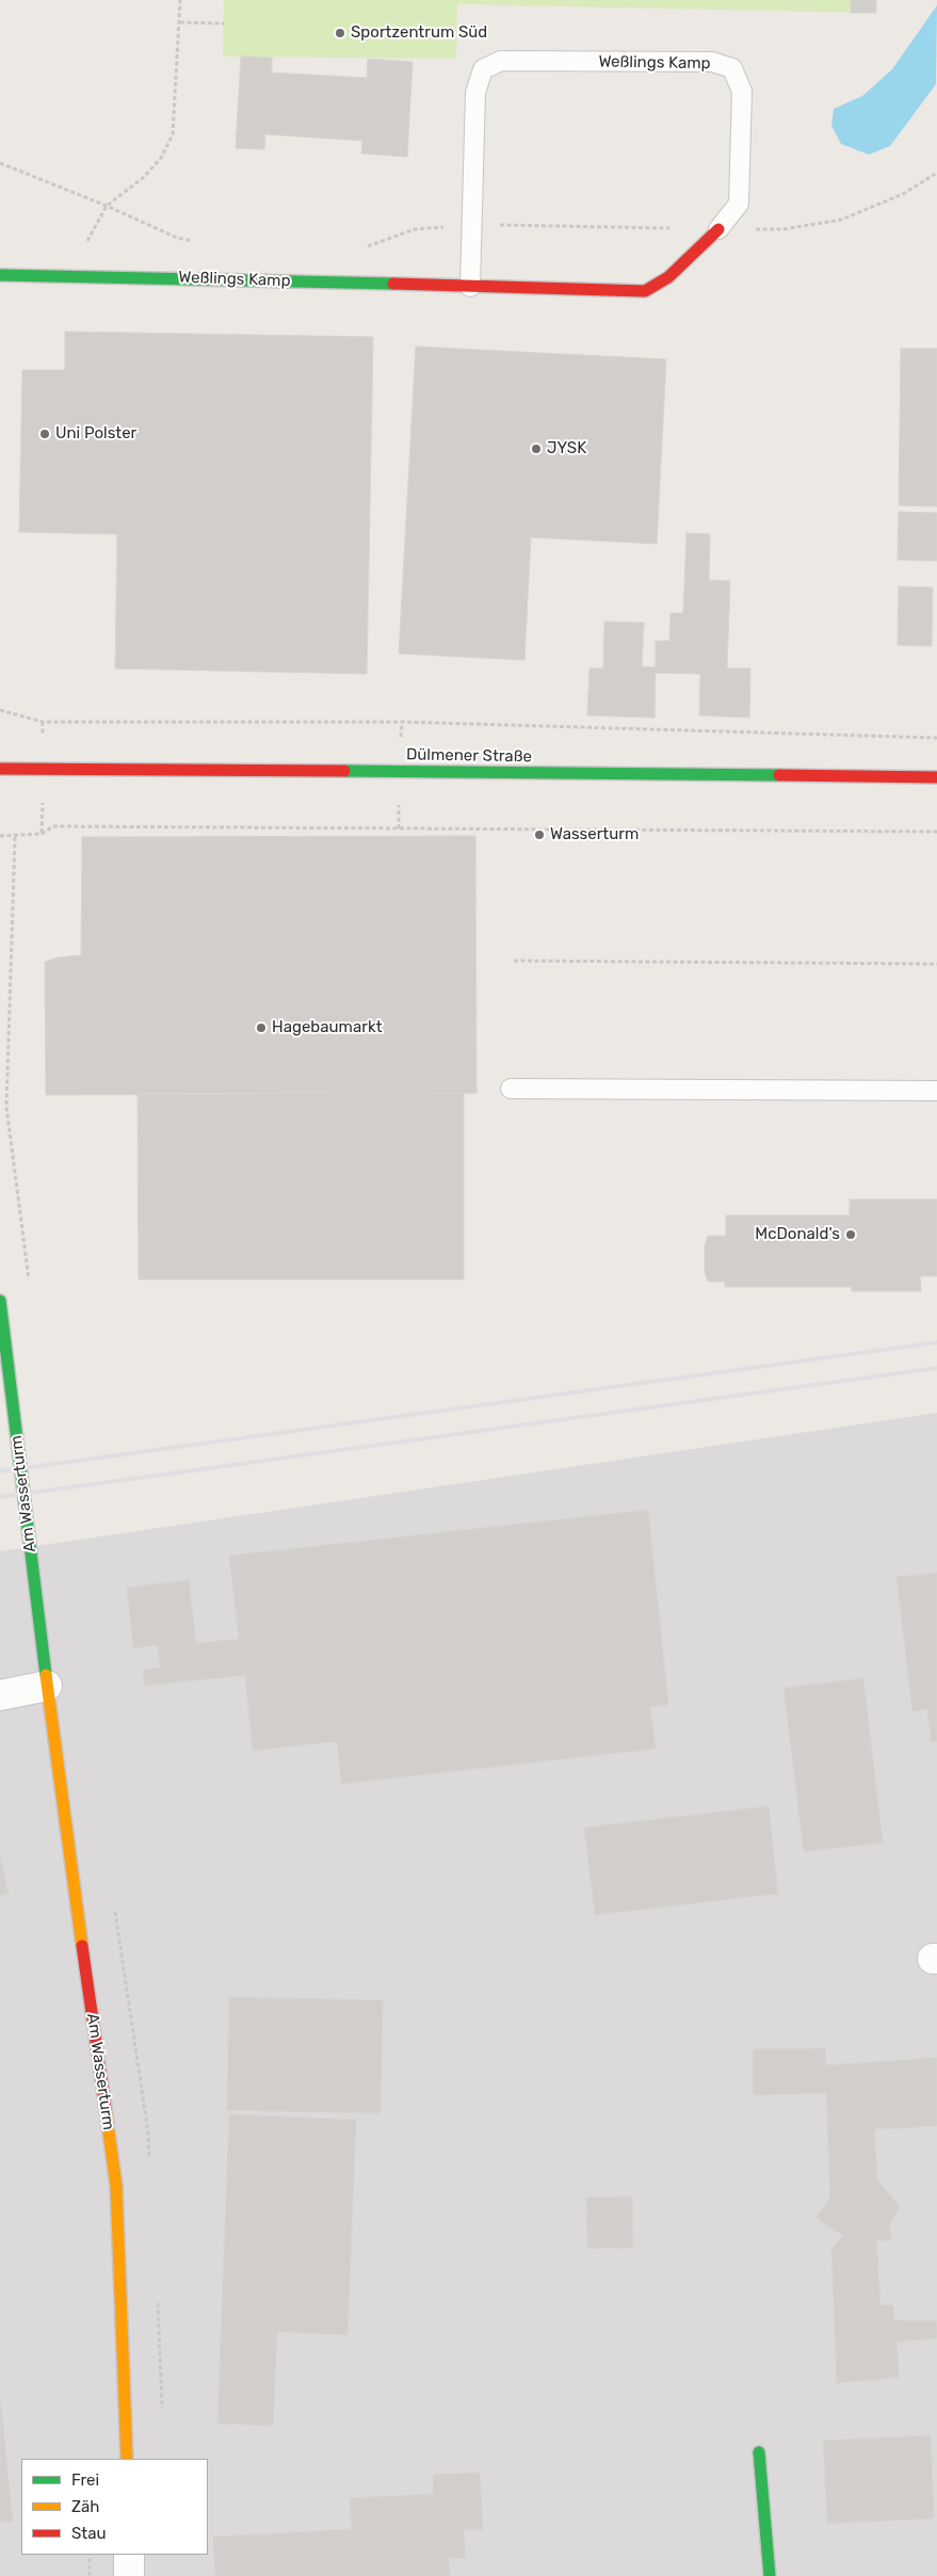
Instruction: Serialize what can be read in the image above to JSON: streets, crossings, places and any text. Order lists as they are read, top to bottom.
{
  "streets": {
    "street": ["Weßlings Kamp", "Dülmener Straße", "Am Wasserturm"]
  },
  "places": [
    "Sportzentrum Süd",
    "Uni Polster",
    "JYSK",
    "Wasserturm",
    "Hagebaumarkt",
    "McDonald's"
  ],
  "legend": ["Frei", "Zäh", "Stau"]
}
